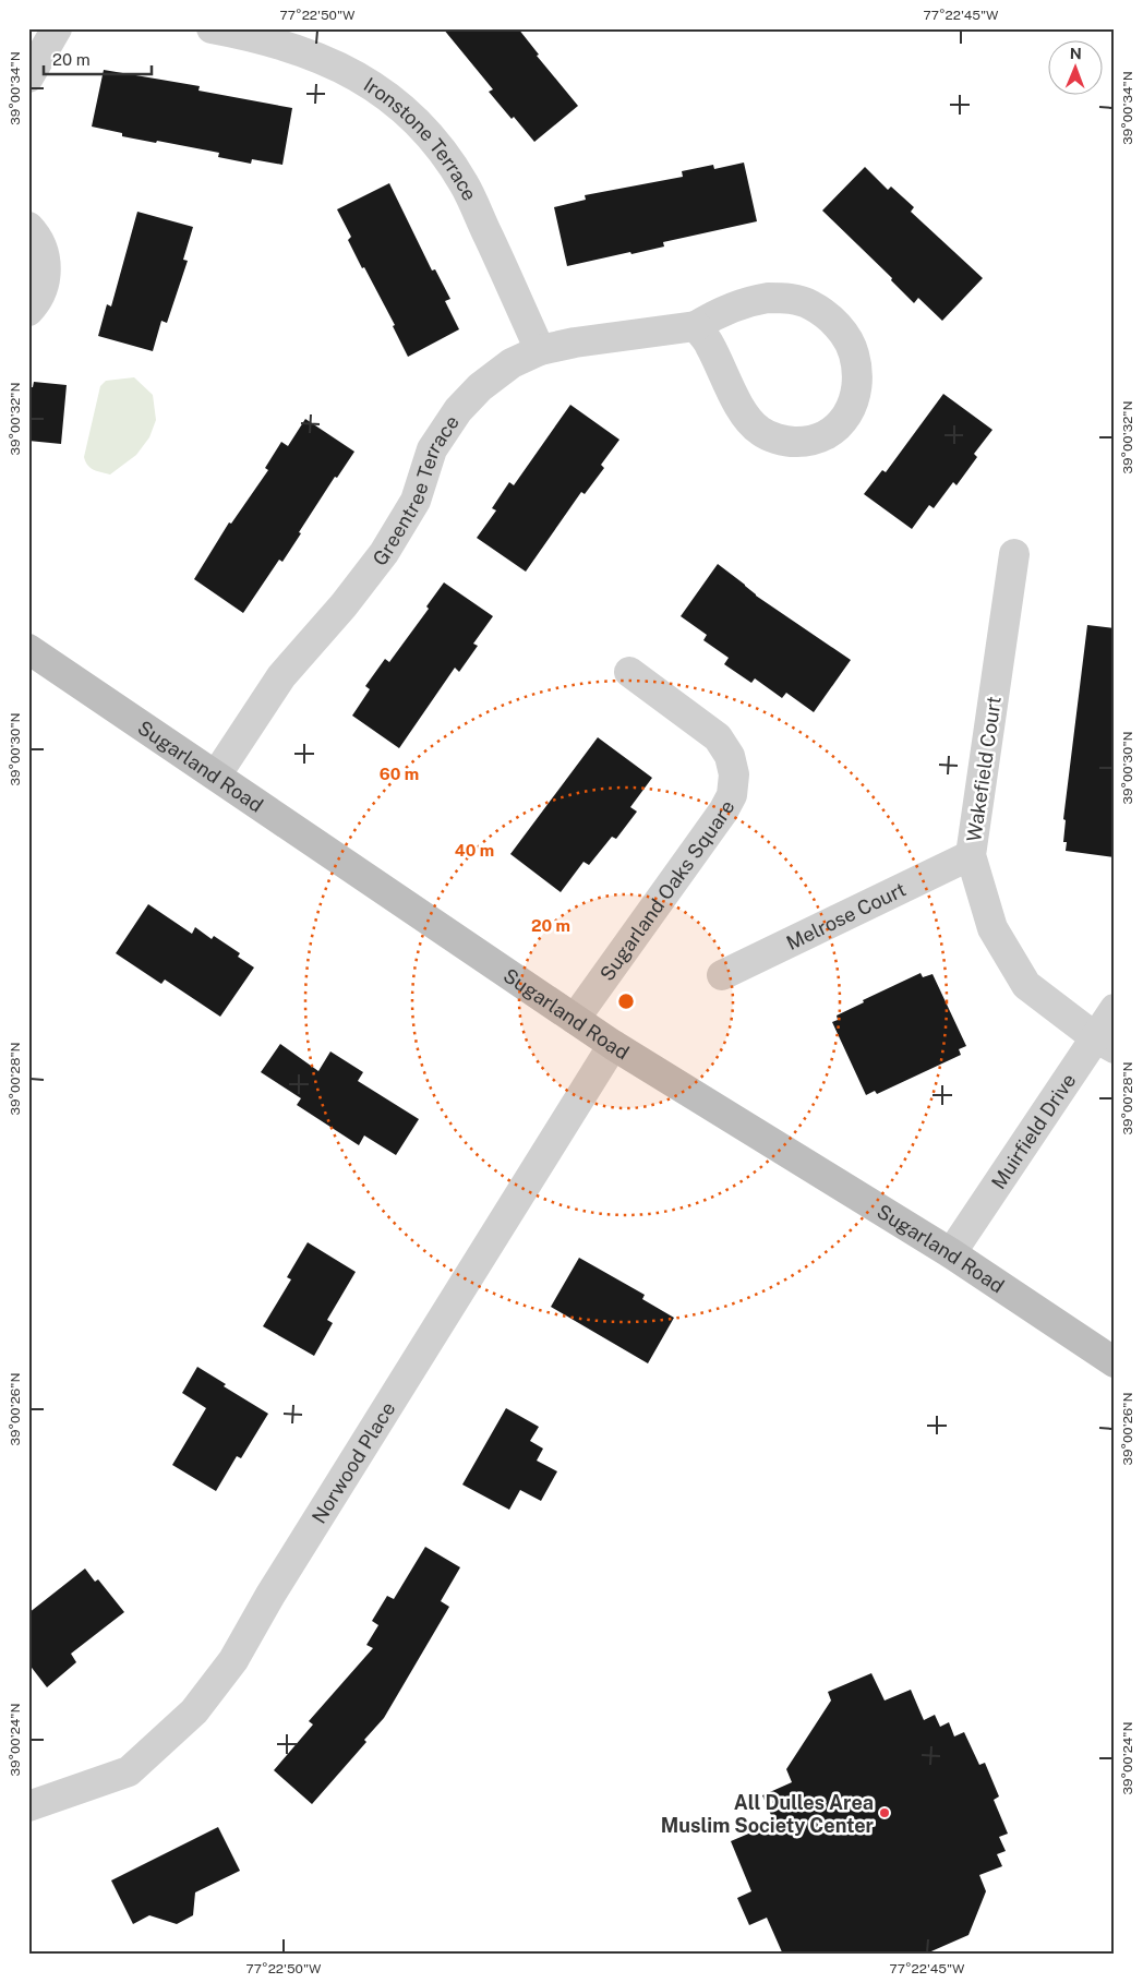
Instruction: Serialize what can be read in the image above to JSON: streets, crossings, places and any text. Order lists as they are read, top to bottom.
{
  "streets": {
    "street": [
      "Ironstone Terrace",
      "Greentree Terrace",
      "Sugarland Road",
      "Wakefield Court",
      "Sugarland Oaks Square",
      "Melrose Court",
      "Muirfield Drive",
      "Norwood Place"
    ]
  },
  "crossings": [
    ["Ironstone Terrace", "Greentree Terrace"],
    ["Greentree Terrace", "Sugarland Road"],
    ["Sugarland Road", "Sugarland Oaks Square"],
    ["Sugarland Road", "Muirfield Drive"],
    ["Sugarland Road", "Norwood Place"],
    ["Wakefield Court", "Melrose Court"],
    ["Wakefield Court", "Muirfield Drive"]
  ],
  "places": ["All Dulles Area Muslim Society Center"],
  "scale_bar": "20 m",
  "north": "top",
  "coordinates": [
    "77°22'50\"W",
    "77°22'45\"W",
    "39°00'34\"N",
    "39°00'32\"N",
    "39°00'30\"N",
    "39°00'28\"N",
    "39°00'26\"N",
    "39°00'24\"N"
  ],
  "rings": ["60 m", "40 m", "20 m"]
}
